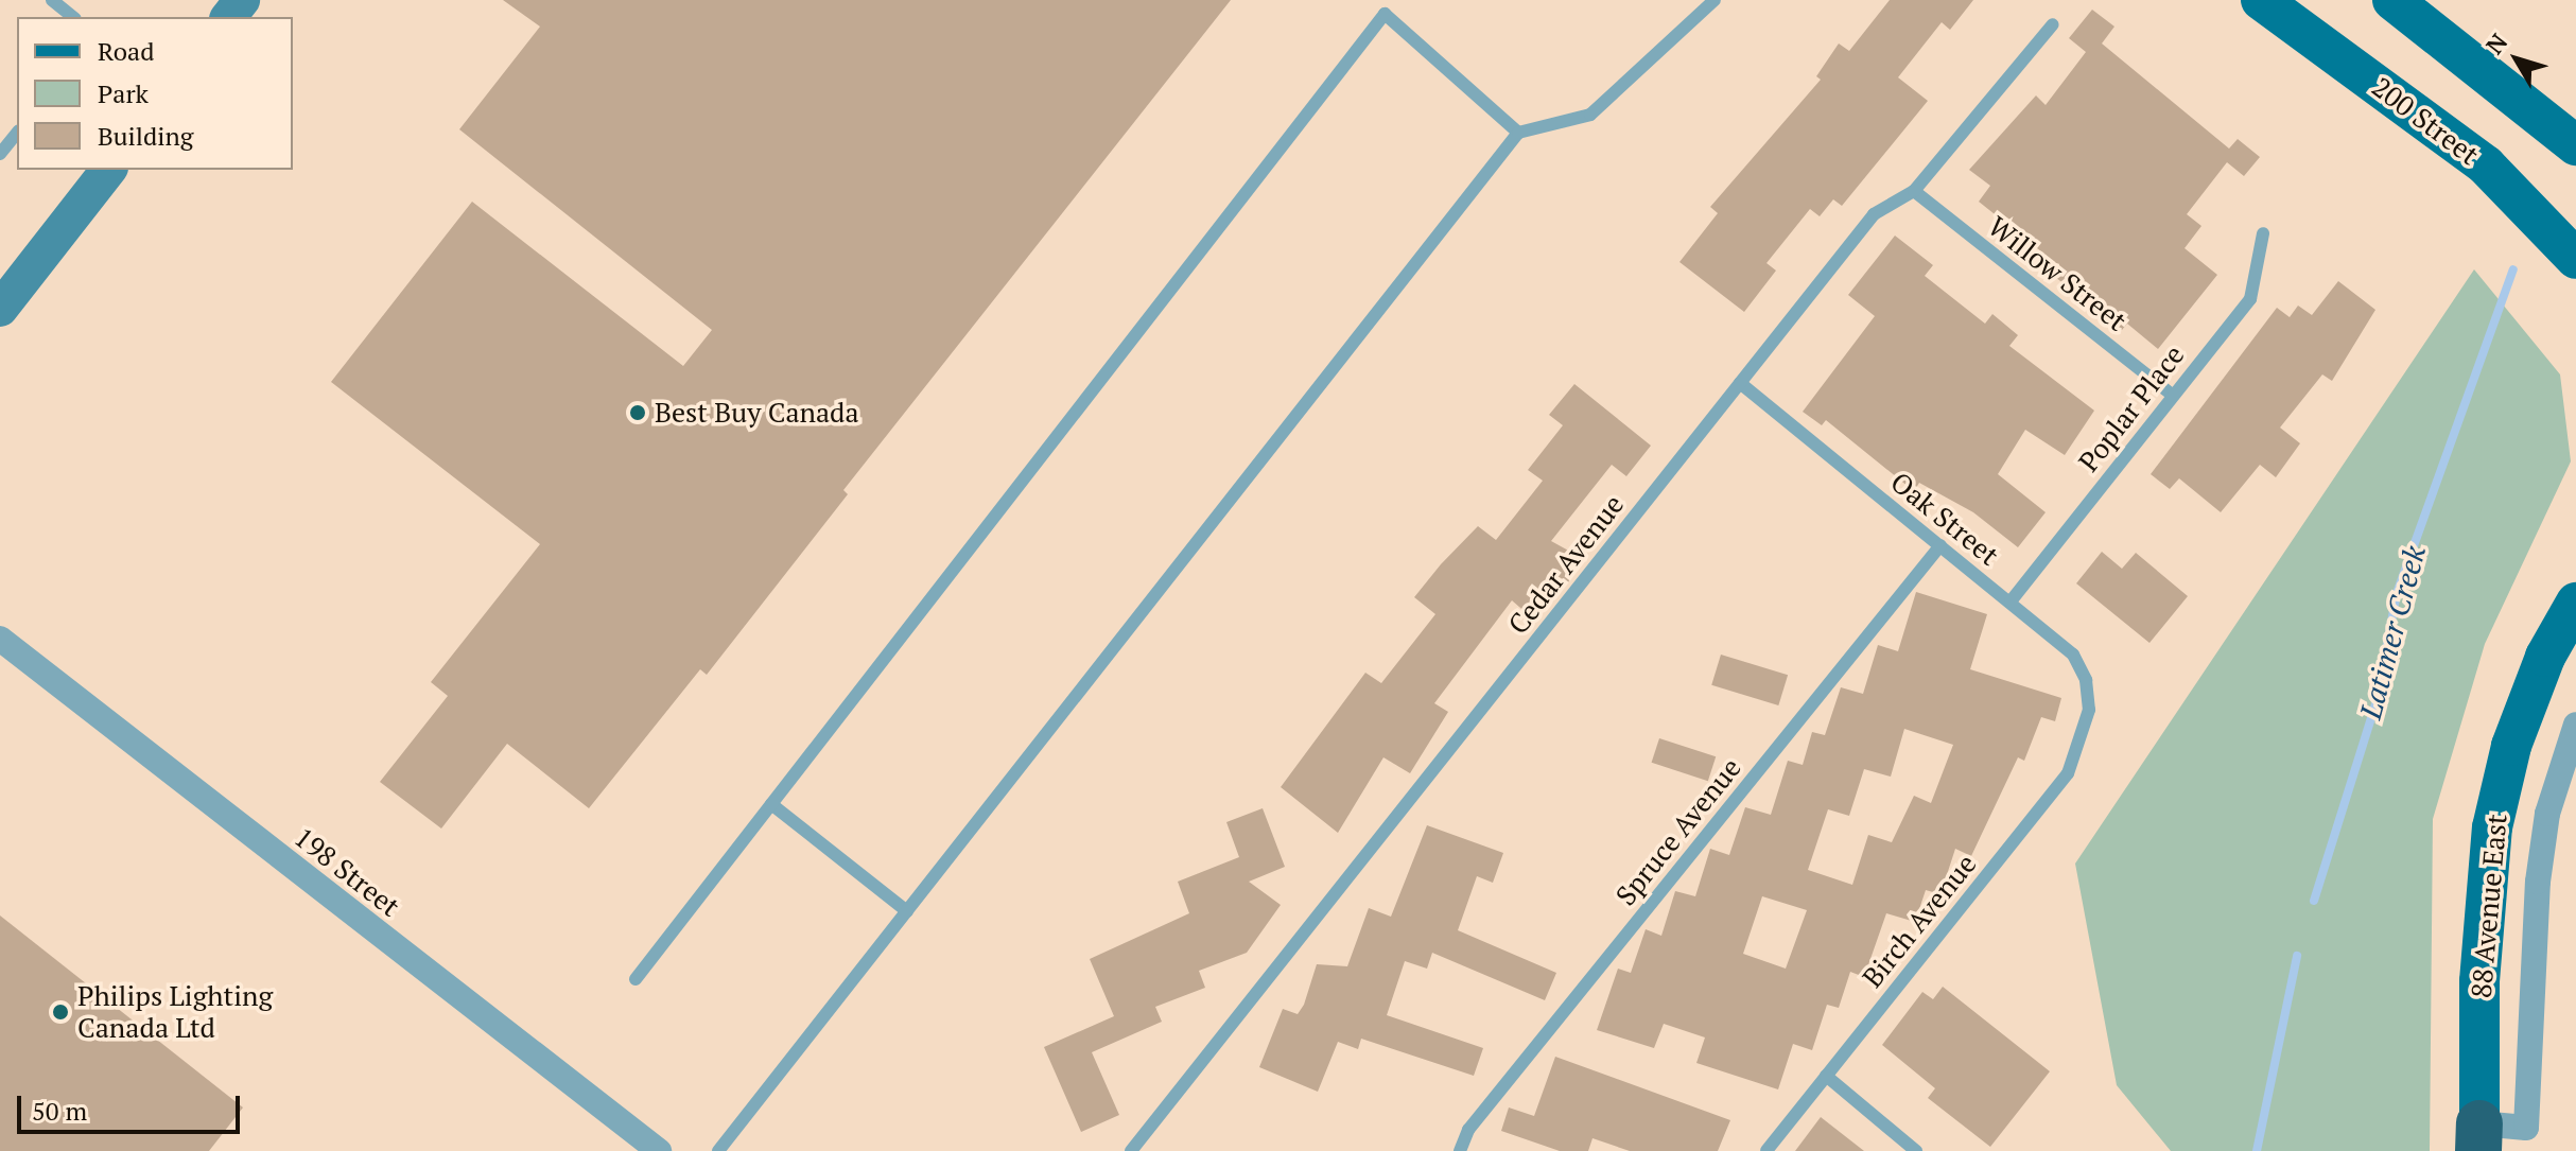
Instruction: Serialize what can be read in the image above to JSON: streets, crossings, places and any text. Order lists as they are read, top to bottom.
{
  "streets": {
    "main road": ["200 Street", "88 Avenue East"],
    "street": ["198 Street"],
    "lane": [
      "Willow Street",
      "Poplar Place",
      "Oak Street",
      "Cedar Avenue",
      "Spruce Avenue",
      "Birch Avenue"
    ]
  },
  "crossings": [
    ["Willow Street", "Poplar Place"],
    ["Willow Street", "Cedar Avenue"],
    ["Poplar Place", "Oak Street"],
    ["Oak Street", "Cedar Avenue"],
    ["Oak Street", "Spruce Avenue"],
    ["Oak Street", "Birch Avenue"]
  ],
  "water": ["Latimer Creek"],
  "places": ["Best Buy Canada", "Philips Lighting Canada Ltd"],
  "legend": ["Road", "Park", "Building"],
  "scale_bar": "50 m",
  "north": "top left"
}
